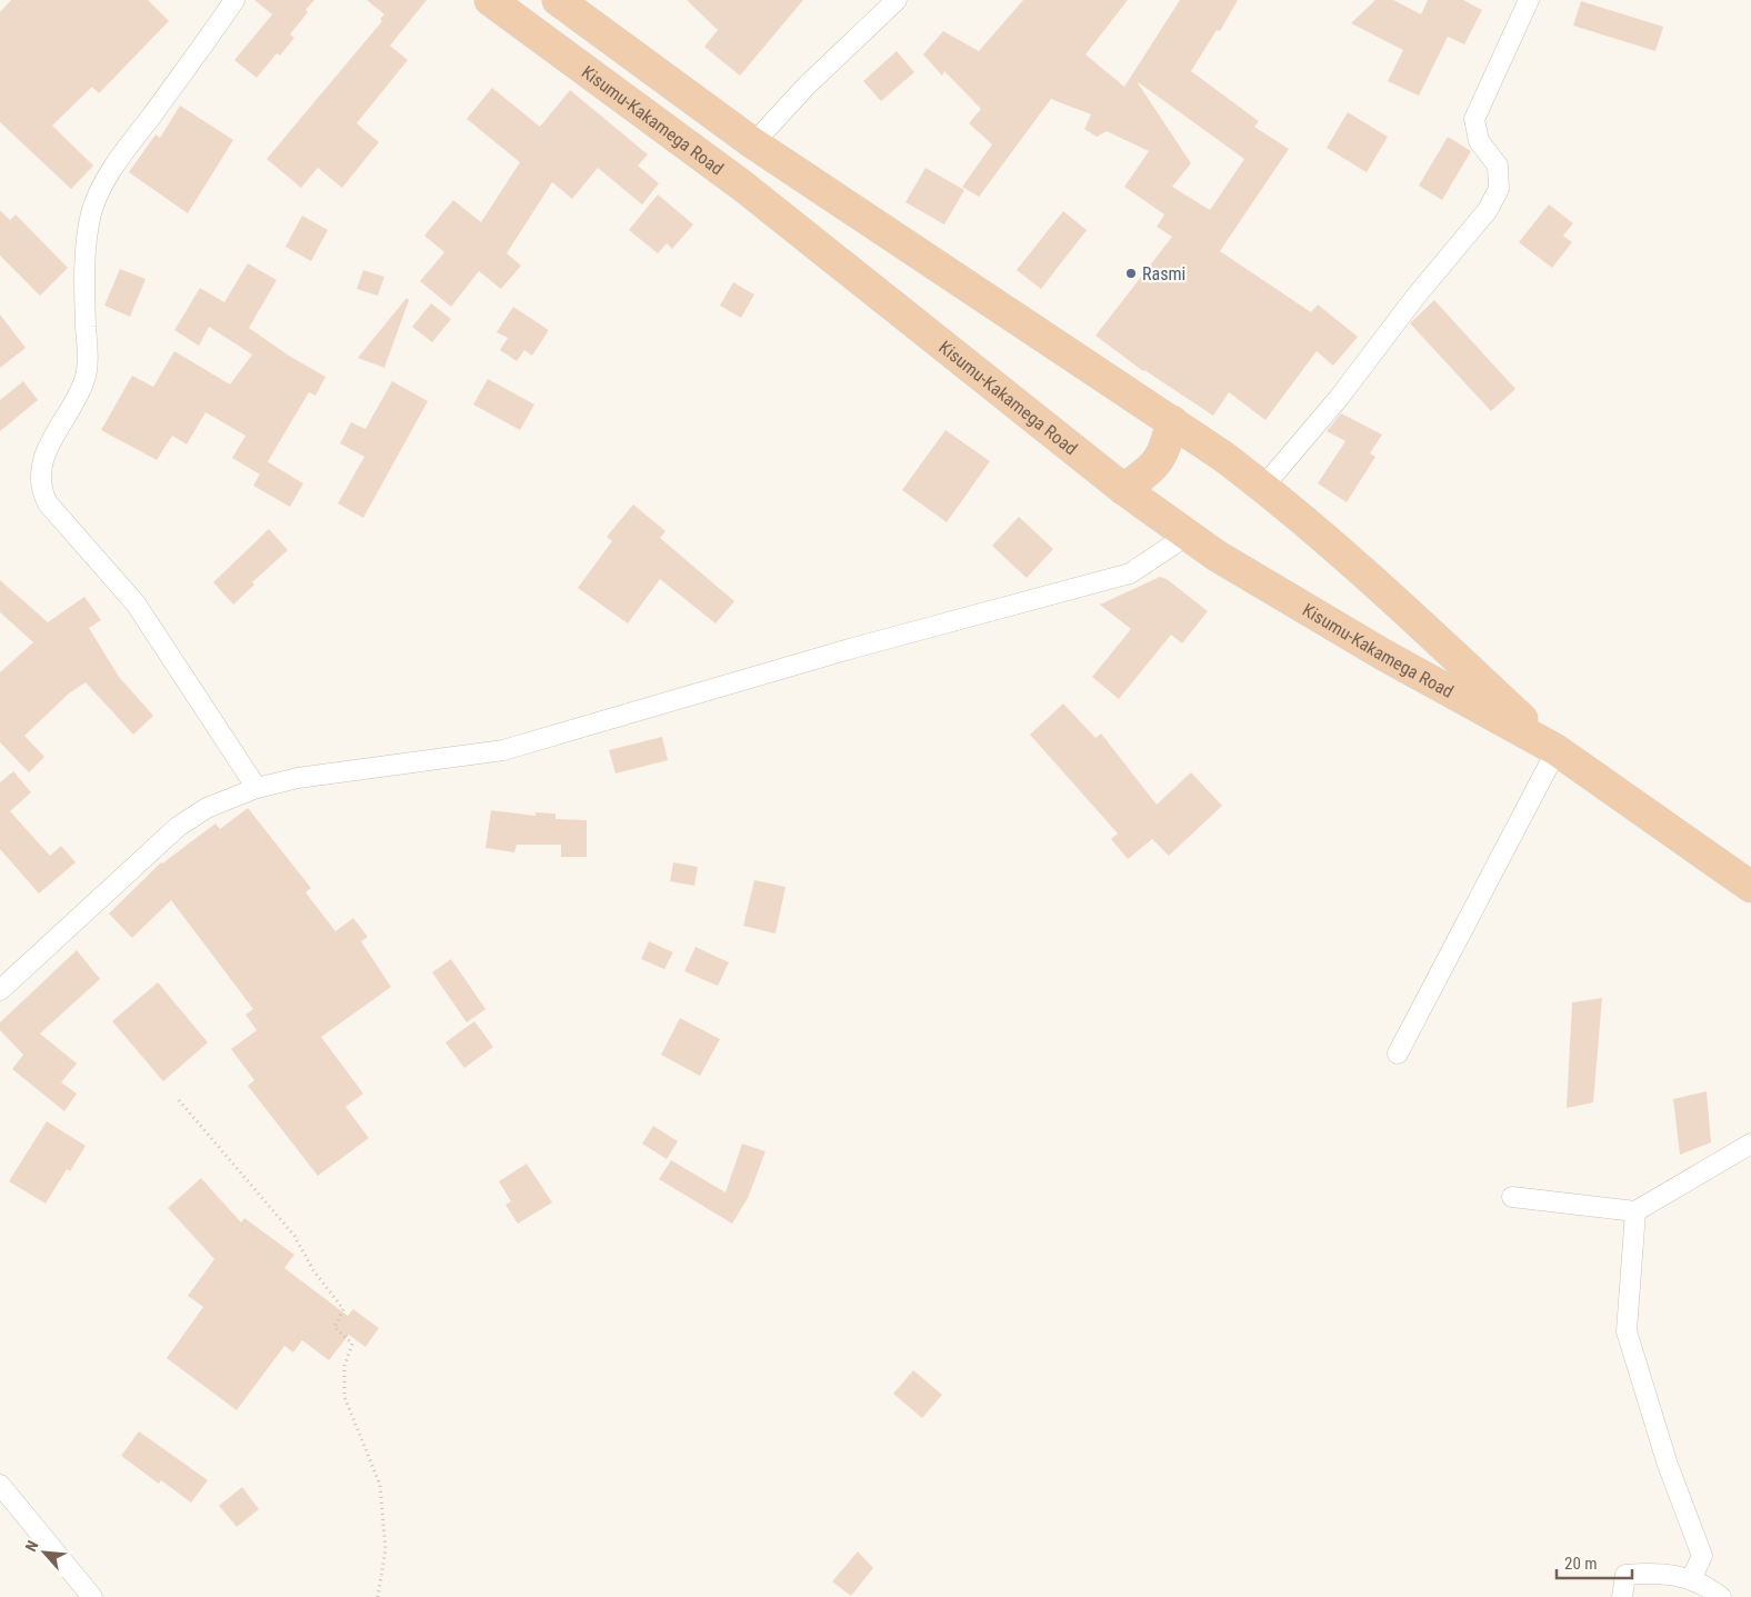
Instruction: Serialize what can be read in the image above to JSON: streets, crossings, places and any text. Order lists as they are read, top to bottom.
{
  "streets": {
    "highway": ["Kisumu-Kakamega Road"]
  },
  "places": ["Rasmi"],
  "scale_bar": "20 m",
  "north": "top left"
}
